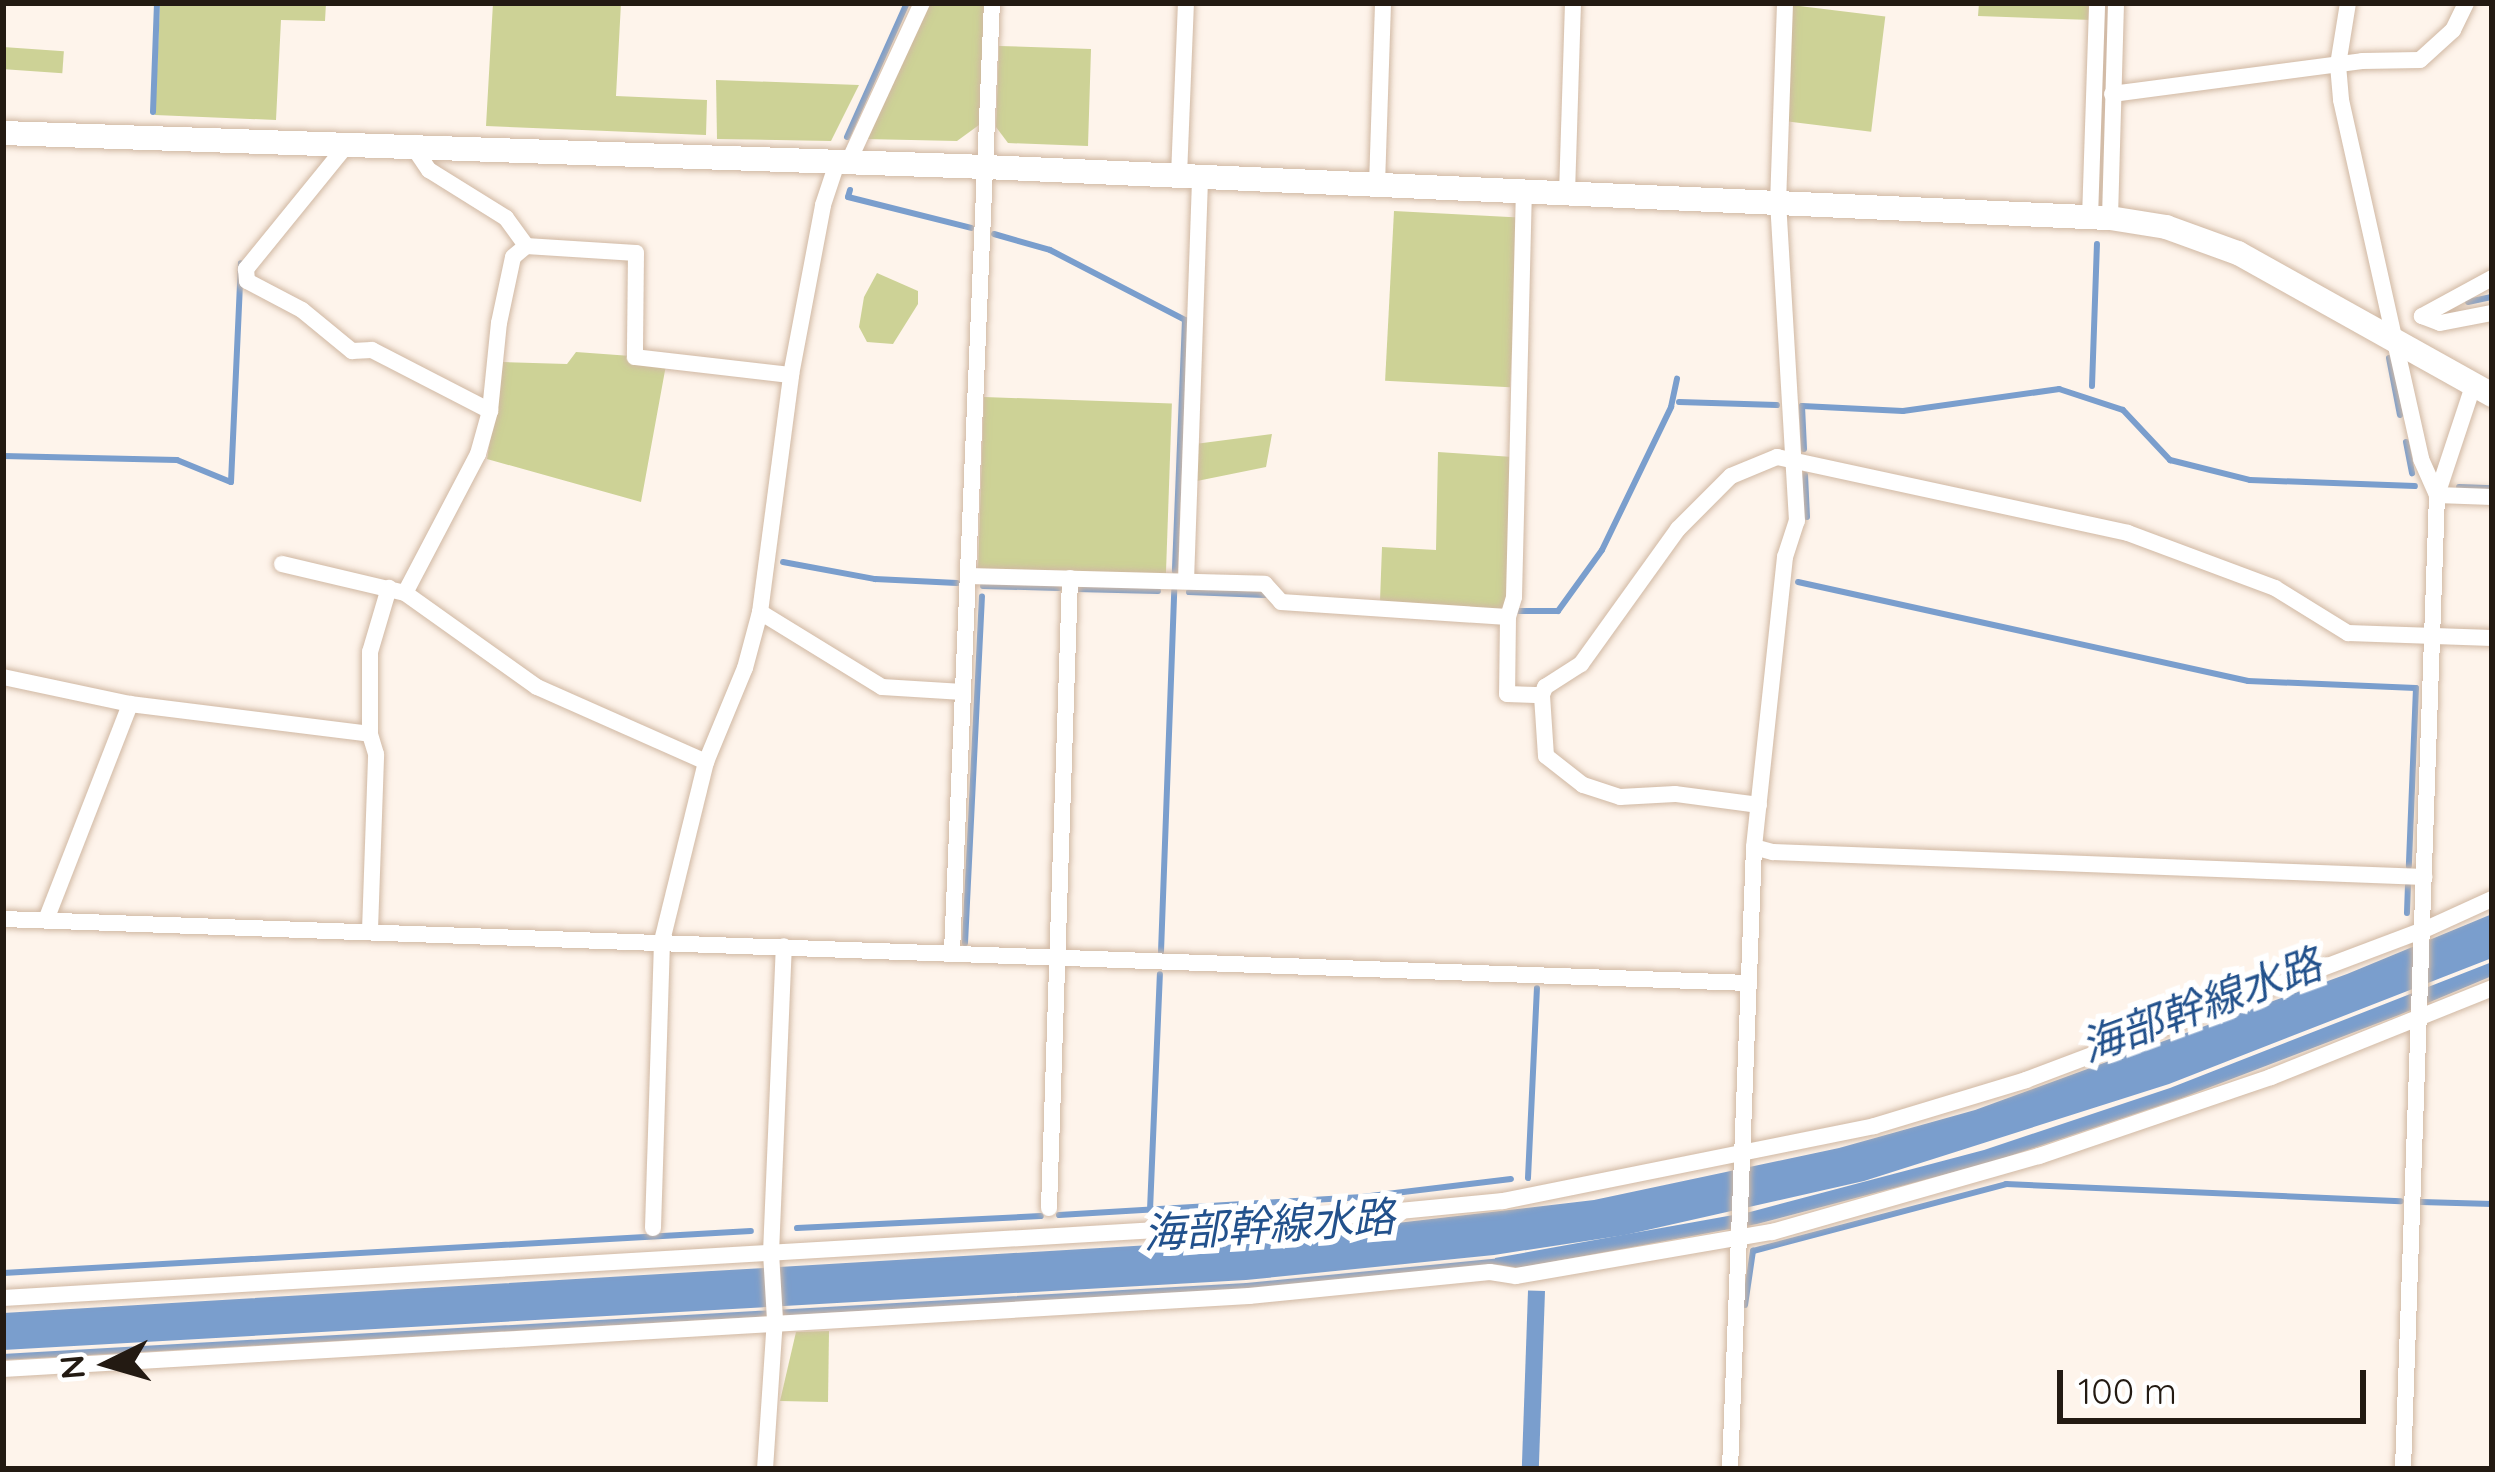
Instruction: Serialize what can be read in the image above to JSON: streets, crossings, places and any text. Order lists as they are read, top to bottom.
{
  "water": ["海部幹線水路"],
  "scale_bar": "100 m",
  "north": "left"
}
